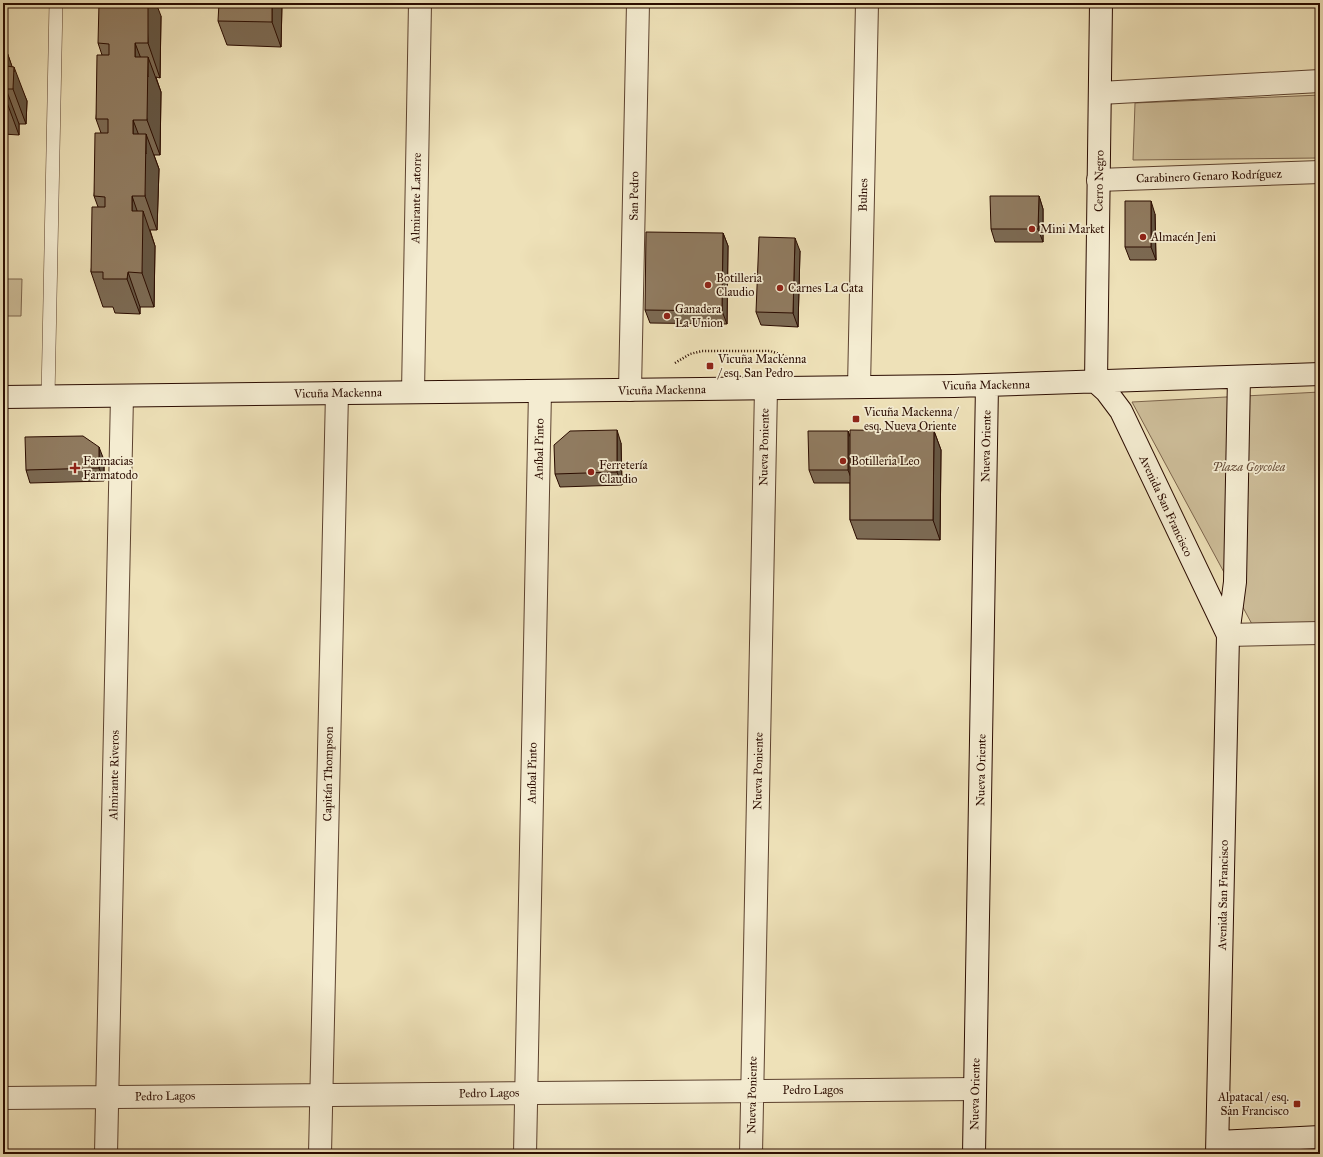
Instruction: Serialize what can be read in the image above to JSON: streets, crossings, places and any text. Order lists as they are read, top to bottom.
{
  "streets": {
    "street": [
      "Carabinero Genaro Rodríguez",
      "Cerro Negro",
      "Bulnes",
      "San Pedro",
      "Almirante Latorre",
      "Vicuña Mackenna",
      "Nueva Oriente",
      "Nueva Poniente",
      "Aníbal Pinto",
      "Avenida San Francisco",
      "Capitán Thompson",
      "Almirante Riveros",
      "Pedro Lagos"
    ]
  },
  "crossings": [
    ["Carabinero Genaro Rodríguez", "Cerro Negro"],
    ["Cerro Negro", "Vicuña Mackenna"],
    ["Cerro Negro", "Avenida San Francisco"],
    ["Bulnes", "Vicuña Mackenna"],
    ["San Pedro", "Vicuña Mackenna"],
    ["Almirante Latorre", "Vicuña Mackenna"],
    ["Vicuña Mackenna", "Nueva Oriente"],
    ["Vicuña Mackenna", "Nueva Poniente"],
    ["Vicuña Mackenna", "Aníbal Pinto"],
    ["Vicuña Mackenna", "Avenida San Francisco"],
    ["Vicuña Mackenna", "Capitán Thompson"],
    ["Vicuña Mackenna", "Almirante Riveros"],
    ["Nueva Oriente", "Pedro Lagos"],
    ["Nueva Poniente", "Pedro Lagos"],
    ["Aníbal Pinto", "Pedro Lagos"],
    ["Capitán Thompson", "Pedro Lagos"],
    ["Almirante Riveros", "Pedro Lagos"]
  ],
  "parks": ["Plaza Goycolea"],
  "places": {
    "other": [
      "Mini Market",
      "Almacén Jeni",
      "Botilleria Claudio",
      "Carnes La Cata",
      "Ganadera La Union",
      "Botilleria Leo",
      "Ferretería Claudio"
    ],
    "transit": ["Vicuña Mackenna / esq. San Pedro", "Vicuña Mackenna / esq. Nueva Oriente", "Alpatacal / esq. San Francisco"],
    "health": ["Farmacias Farmatodo"]
  }
}
